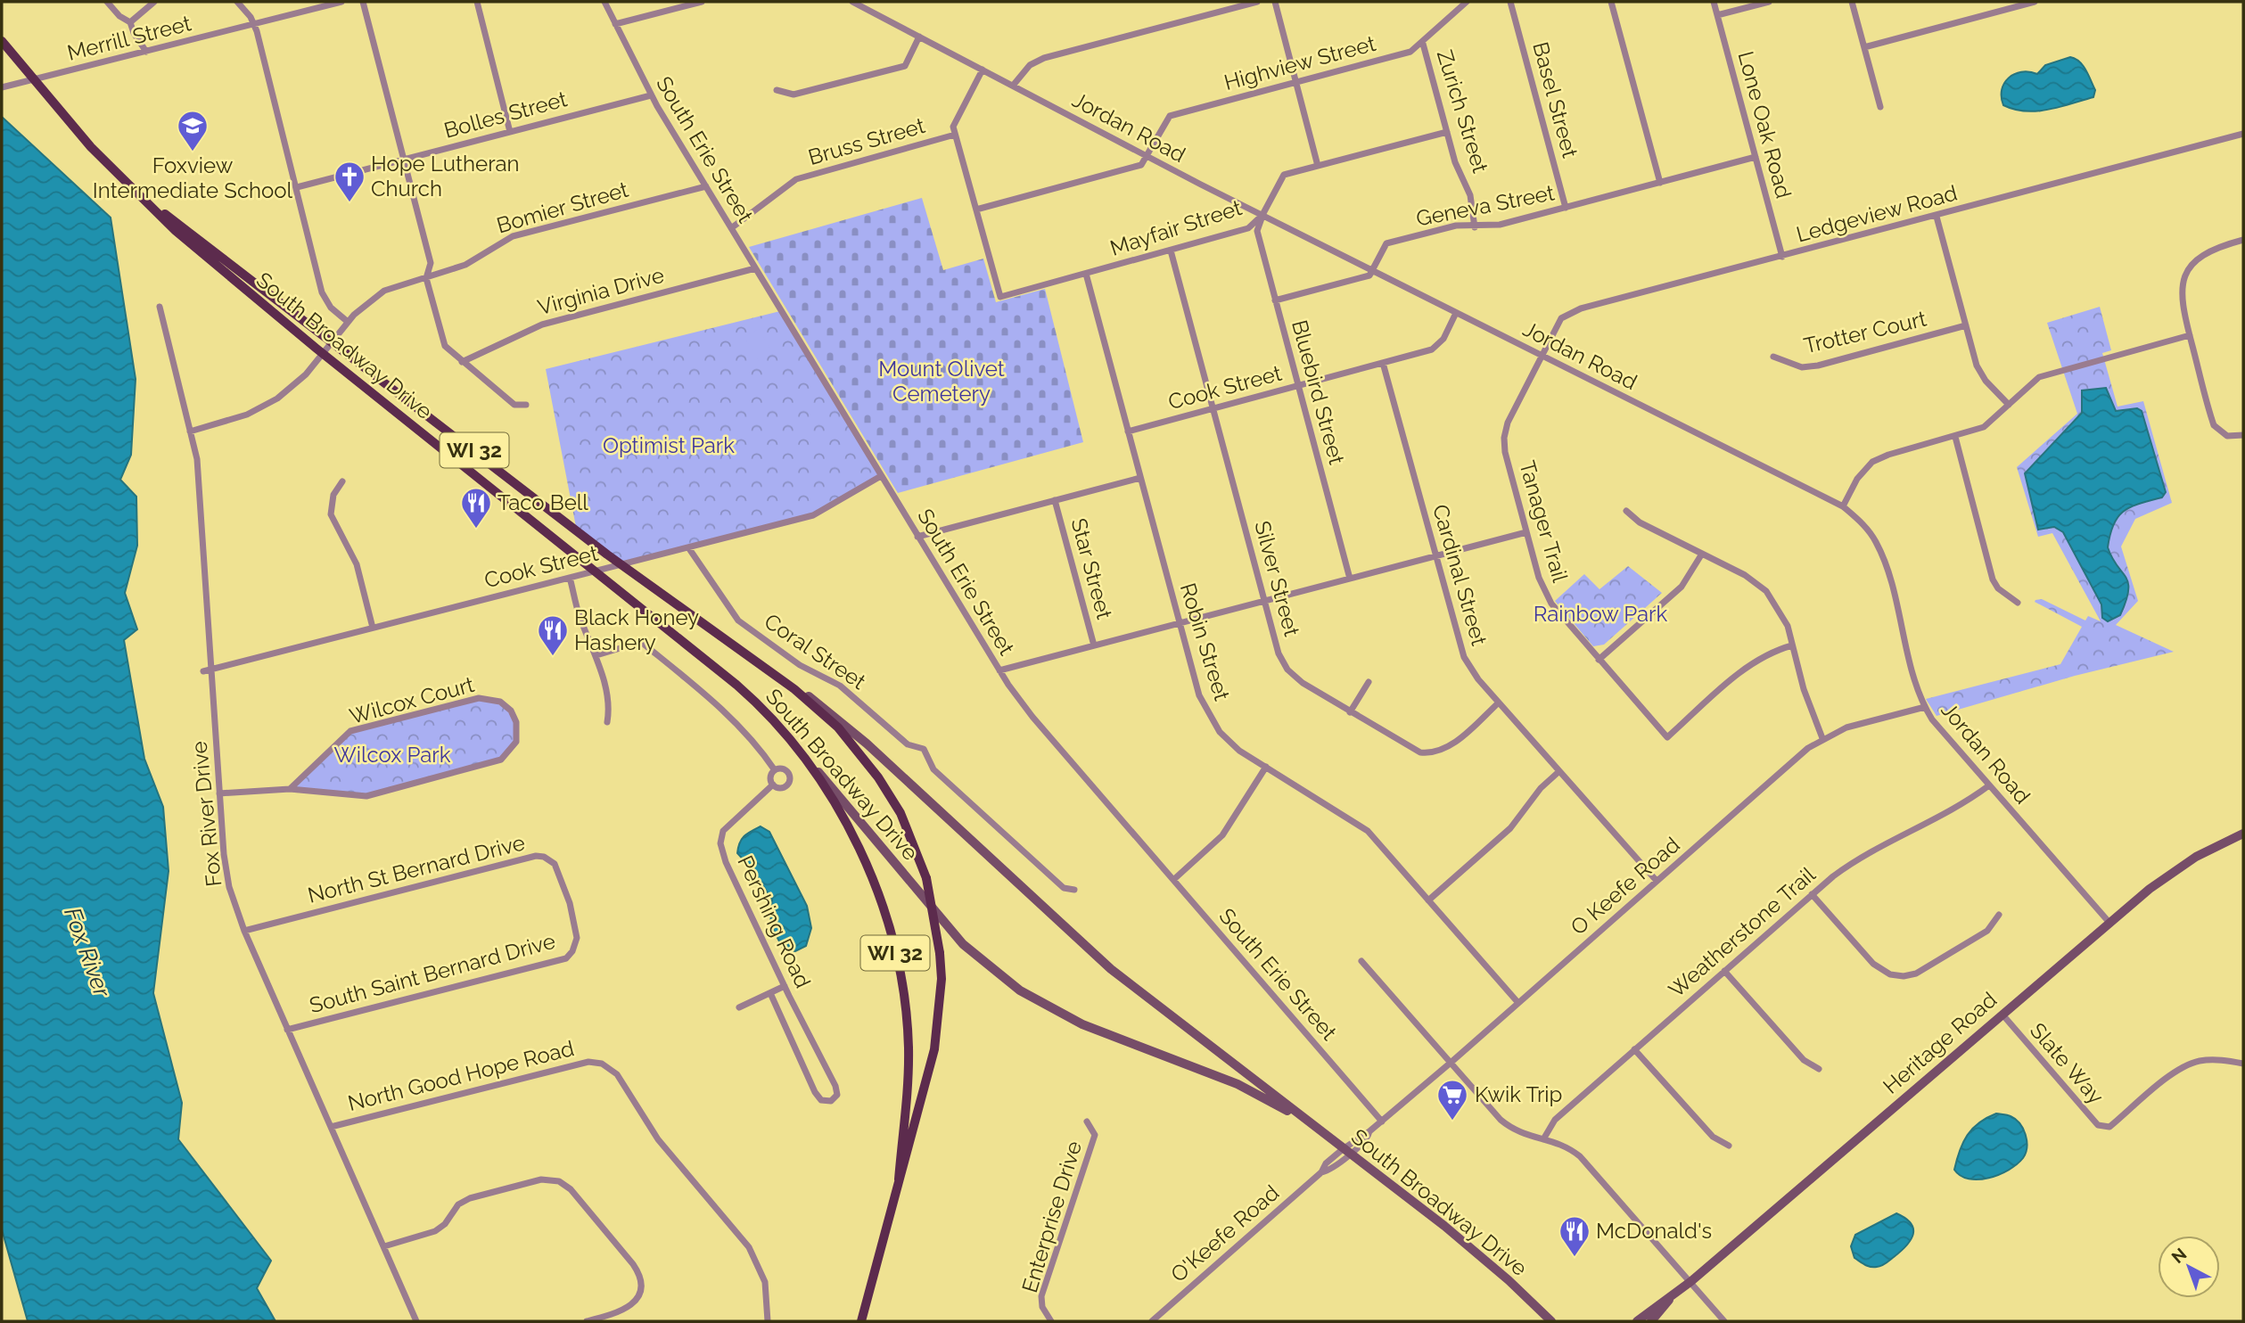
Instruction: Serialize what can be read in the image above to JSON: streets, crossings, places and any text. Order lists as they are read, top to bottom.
{
  "streets": {
    "main road": ["South Broadway Drive", "WI 32", "Heritage Road"],
    "street": [
      "Merrill Street",
      "Highview Street",
      "Basel Street",
      "Zurich Street",
      "Bolles Street",
      "Lone Oak Road",
      "Jordan Road",
      "Bruss Street",
      "South Erie Street",
      "Geneva Street",
      "Bomier Street",
      "Ledgeview Road",
      "Mayfair Street",
      "Virginia Drive",
      "Trotter Court",
      "Cook Street",
      "Bluebird Street",
      "Tanager Trail",
      "Star Street",
      "Cardinal Street",
      "Silver Street",
      "Robin Street",
      "Coral Street",
      "Wilcox Court",
      "Fox River Drive",
      "North St Bernard Drive",
      "O Keefe Road",
      "Pershing Road",
      "Weatherstone Trail",
      "South Saint Bernard Drive",
      "Slate Way",
      "North Good Hope Road",
      "Enterprise Drive",
      "O'Keefe Road"
    ]
  },
  "crossings": [
    ["Merrill Street", "South Broadway Drive"],
    ["Highview Street", "Zurich Street"],
    ["Highview Street", "Jordan Road"],
    ["Basel Street", "Geneva Street"],
    ["Zurich Street", "Geneva Street"],
    ["Zurich Street", "Mayfair Street"],
    ["Bolles Street", "South Erie Street"],
    ["Lone Oak Road", "Geneva Street"],
    ["Lone Oak Road", "Ledgeview Road"],
    ["Jordan Road", "Bruss Street"],
    ["Jordan Road", "Geneva Street"],
    ["Jordan Road", "Ledgeview Road"],
    ["Jordan Road", "Mayfair Street"],
    ["Jordan Road", "Cook Street"],
    ["Jordan Road", "Bluebird Street"],
    ["Jordan Road", "Tanager Trail"],
    ["Jordan Road", "O Keefe Road"],
    ["Jordan Road", "Weatherstone Trail"],
    ["Jordan Road", "Heritage Road"],
    ["Bruss Street", "South Erie Street"],
    ["South Erie Street", "Bomier Street"],
    ["South Erie Street", "Virginia Drive"],
    ["South Erie Street", "Cook Street"],
    ["South Erie Street", "O Keefe Road"],
    ["Bomier Street", "South Broadway Drive"],
    ["Bomier Street", "WI 32"],
    ["Bomier Street", "Fox River Drive"],
    ["Ledgeview Road", "Tanager Trail"],
    ["Mayfair Street", "Bluebird Street"],
    ["Mayfair Street", "Silver Street"],
    ["Mayfair Street", "Robin Street"],
    ["South Broadway Drive", "Cook Street"],
    ["South Broadway Drive", "WI 32"],
    ["South Broadway Drive", "O'Keefe Road"],
    ["Cook Street", "Bluebird Street"],
    ["Cook Street", "WI 32"],
    ["Cook Street", "Cardinal Street"],
    ["Cook Street", "Silver Street"],
    ["Cook Street", "Robin Street"],
    ["Cook Street", "Coral Street"],
    ["Cook Street", "Fox River Drive"],
    ["Cardinal Street", "Silver Street"],
    ["Cardinal Street", "O Keefe Road"],
    ["Robin Street", "O Keefe Road"],
    ["Wilcox Court", "Fox River Drive"],
    ["Fox River Drive", "North St Bernard Drive"],
    ["Fox River Drive", "South Saint Bernard Drive"],
    ["Fox River Drive", "North Good Hope Road"],
    ["North St Bernard Drive", "South Saint Bernard Drive"],
    ["O Keefe Road", "O'Keefe Road"],
    ["Heritage Road", "Slate Way"]
  ],
  "water": ["Fox River"],
  "parks": [
    "Mount Olivet Cemetery",
    "Optimist Park",
    "Rainbow Park",
    "Wilcox Park"
  ],
  "places": {
    "school or university": ["Foxview Intermediate School"],
    "church": ["Hope Lutheran Church"],
    "restaurant": ["Taco Bell", "Black Honey Hashery", "McDonald's"],
    "supermarket": ["Kwik Trip"]
  },
  "north": "top left"
}
